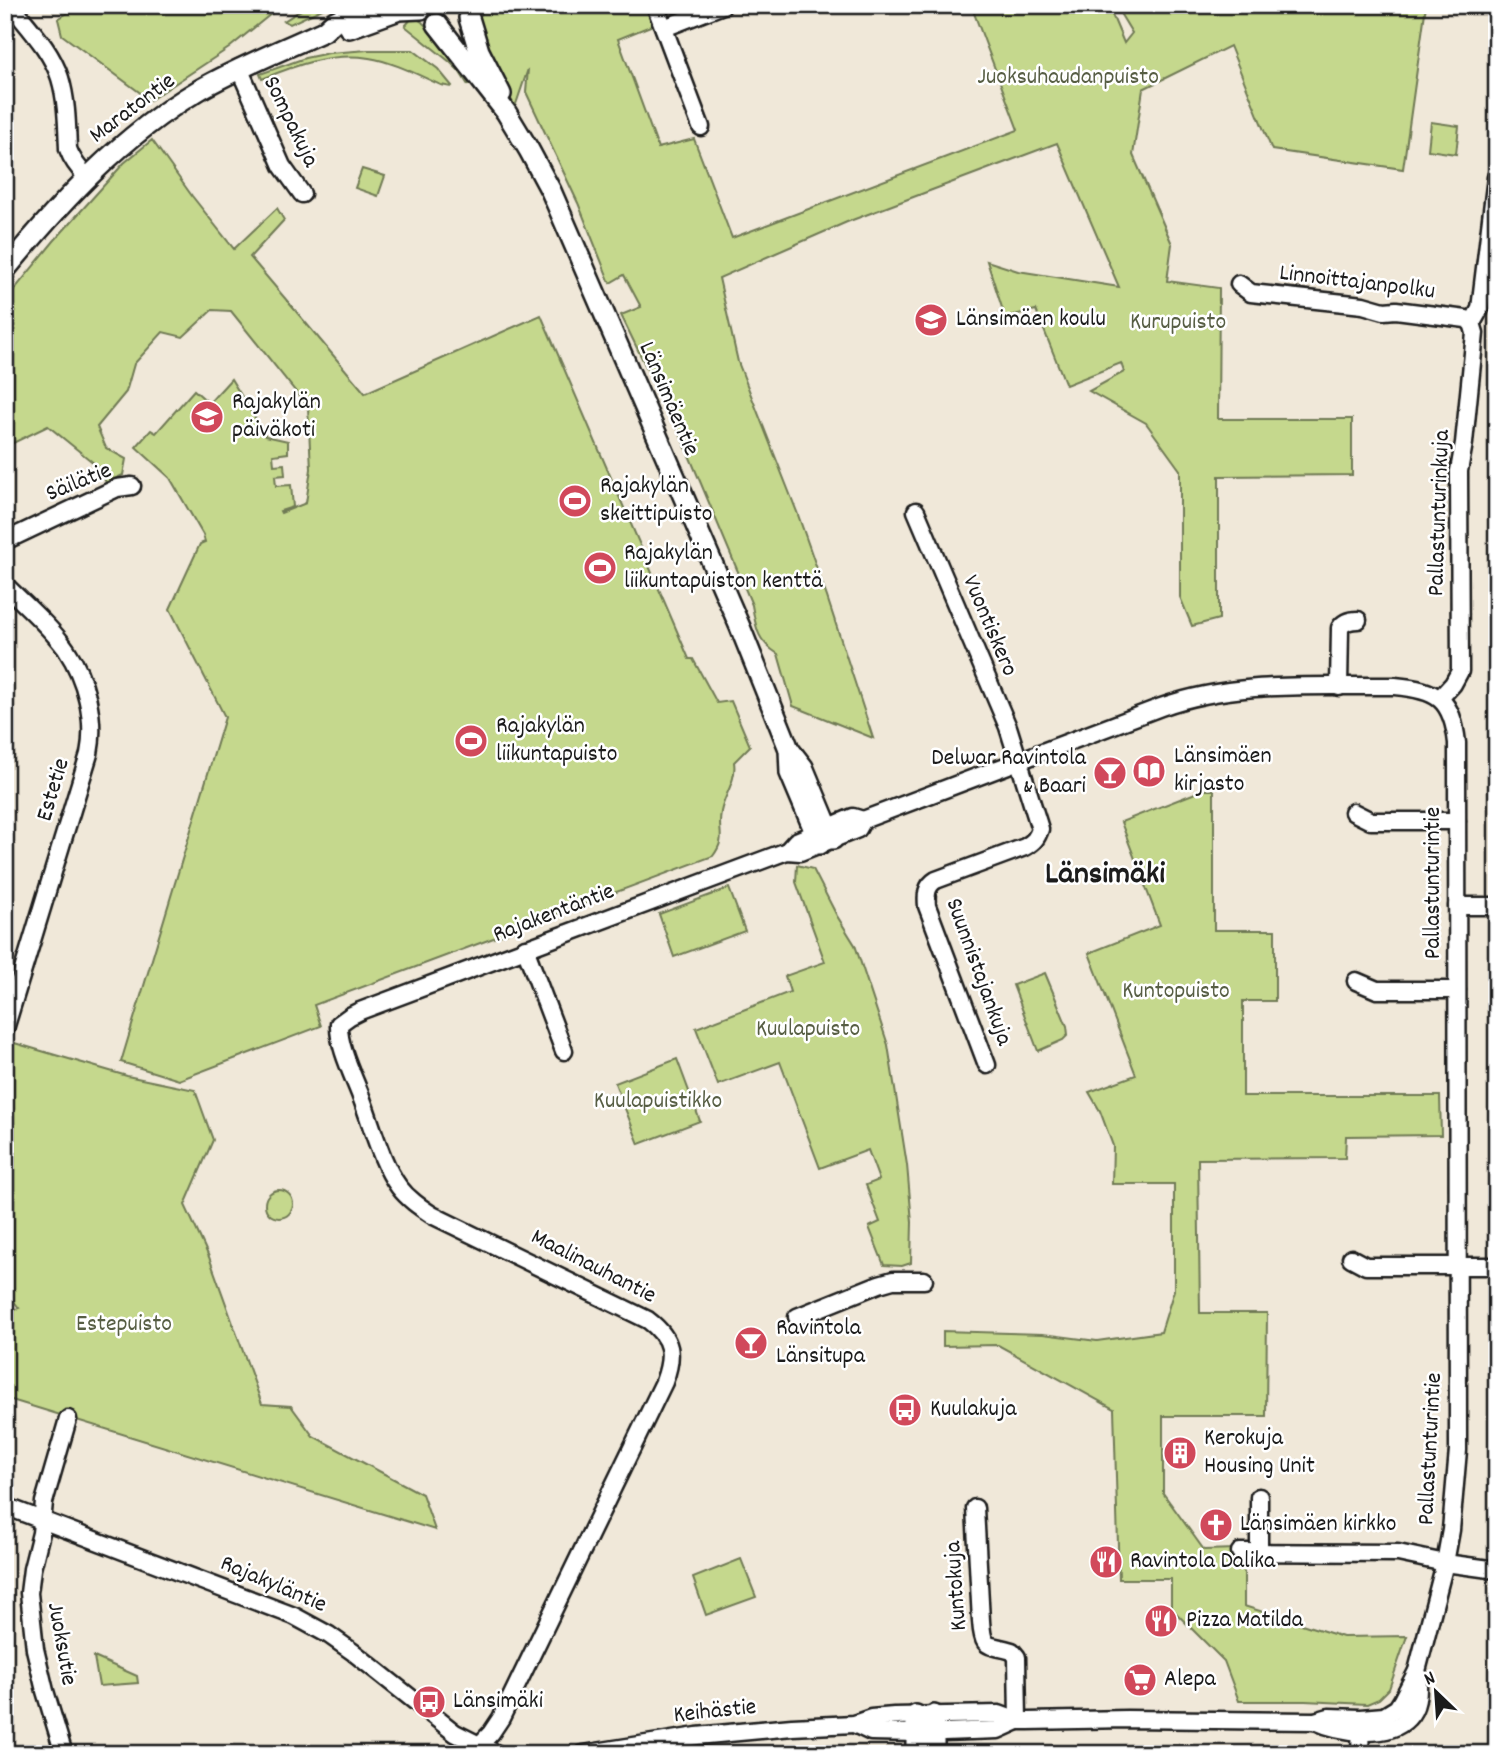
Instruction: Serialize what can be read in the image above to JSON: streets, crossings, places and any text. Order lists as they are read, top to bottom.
{
  "streets": {
    "main road": ["Maratontie", "Länsimäentie"],
    "street": [
      "Sompakuja",
      "Linnoittajanpolku",
      "Säilätie",
      "Pallastunturinkuja",
      "Vuontiskero",
      "Estetie",
      "Pallastunturintie",
      "Rajakentäntie",
      "Suunnistajankuja",
      "Maalinauhantie",
      "Rajakyläntie",
      "Kuntokuja",
      "Juoksutie",
      "Keihästie"
    ]
  },
  "crossings": [
    ["Maratontie", "Sompakuja"],
    ["Maratontie", "Länsimäentie"],
    ["Linnoittajanpolku", "Pallastunturinkuja"],
    ["Länsimäentie", "Rajakentäntie"],
    ["Pallastunturinkuja", "Pallastunturintie"],
    ["Vuontiskero", "Suunnistajankuja"],
    ["Pallastunturintie", "Kuntokuja"],
    ["Pallastunturintie", "Keihästie"],
    ["Rajakentäntie", "Maalinauhantie"],
    ["Maalinauhantie", "Rajakyläntie"],
    ["Rajakyläntie", "Juoksutie"]
  ],
  "districts": ["Länsimäki"],
  "parks": [
    "Juoksuhaudanpuisto",
    "Kurupuisto",
    "Kuntopuisto",
    "Kuulapuisto",
    "Kuulapuistikko",
    "Estepuisto"
  ],
  "places": {
    "school or university": ["Länsimäen koulu", "Rajakylän päiväkoti"],
    "sports": ["Rajakylän skeittipuisto", "Rajakylän liikuntapuiston kenttä", "Rajakylän liikuntapuisto"],
    "library": ["Länsimäen kirjasto"],
    "bar": ["Delwar Ravintola & Baari", "Ravintola Länsitupa"],
    "bus stop": ["Kuulakuja", "Länsimäki"],
    "building": ["Kerokuja Housing Unit"],
    "church": ["Länsimäen kirkko"],
    "restaurant": ["Ravintola Dalika", "Pizza Matilda"],
    "supermarket": ["Alepa"]
  },
  "north": "top left"
}
